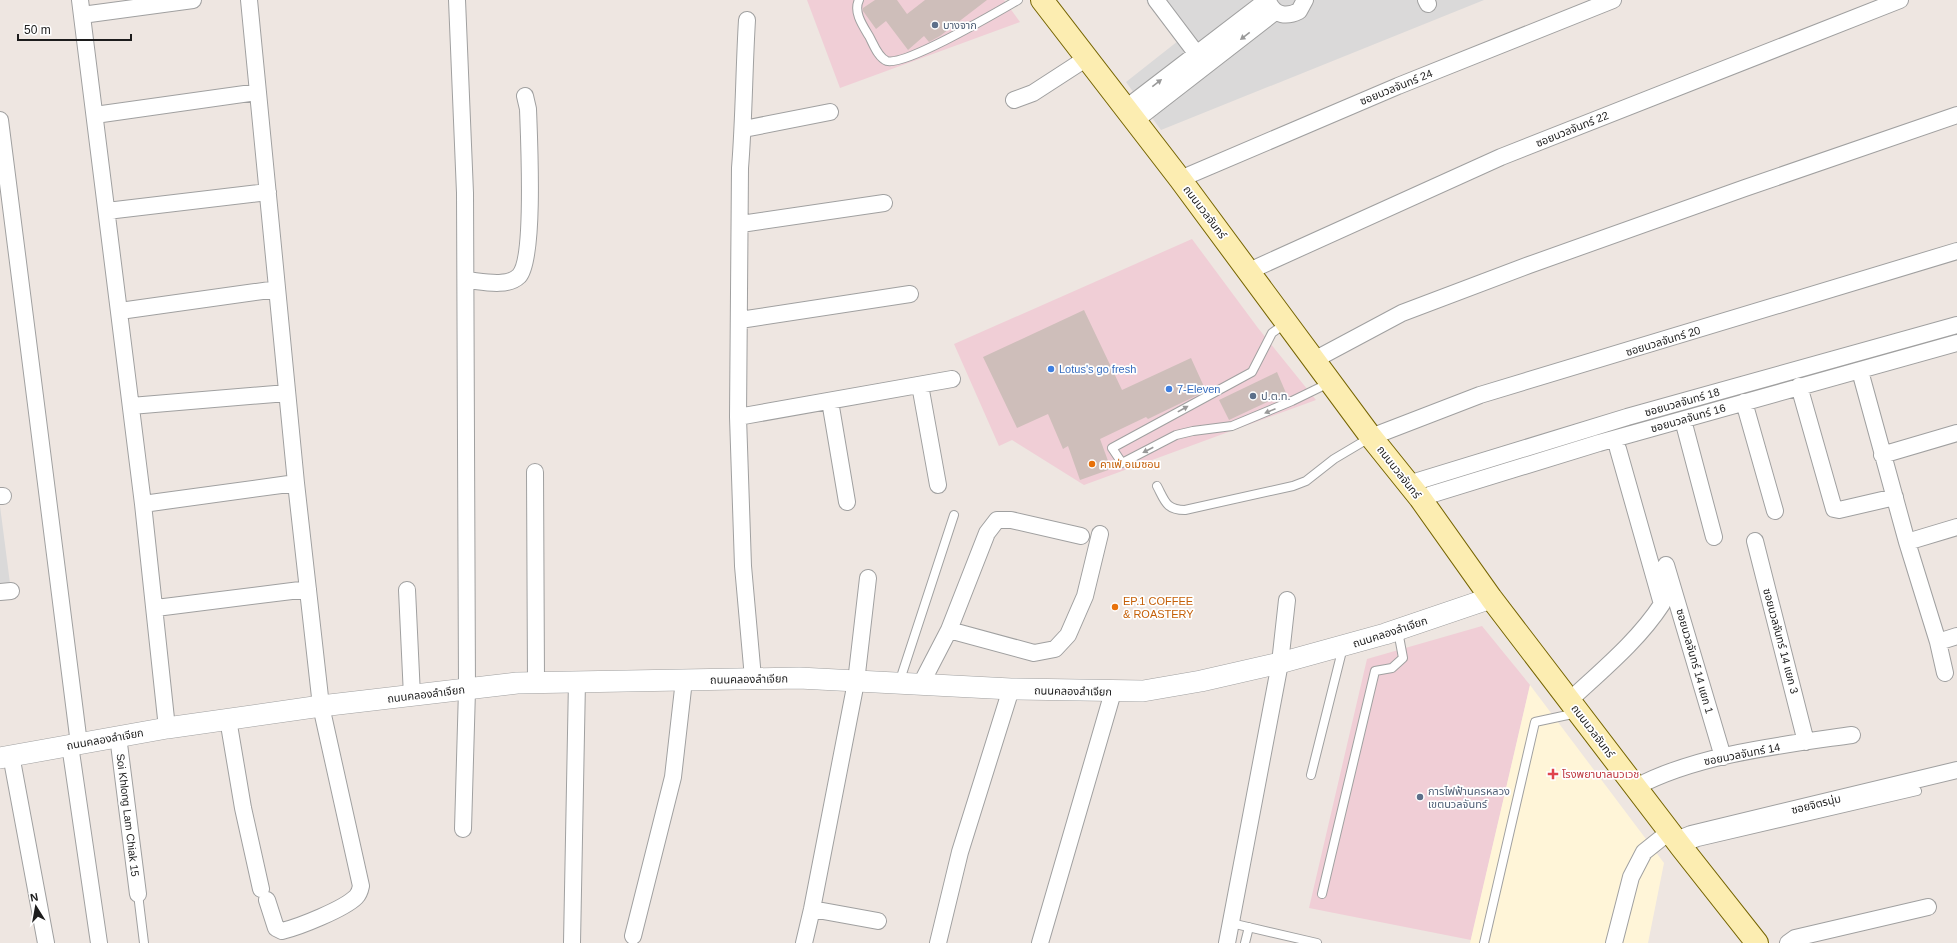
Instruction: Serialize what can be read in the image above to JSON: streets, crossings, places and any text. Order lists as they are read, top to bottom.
{
  "streets": {
    "main road": ["ถนนนวลจันทร์"],
    "street": [
      "ซอยนวลจันทร์ 24",
      "ซอยนวลจันทร์ 22",
      "ซอยนวลจันทร์ 20",
      "ซอยนวลจันทร์ 18",
      "ซอยนวลจันทร์ 16",
      "ถนนคลองลำเจียก",
      "ซอยนวลจันทร์ 14 แยก 3",
      "ซอยนวลจันทร์ 14 แยก 1",
      "ซอยนวลจันทร์ 14",
      "ซอยจิตรนุ่ม",
      "Soi Khlong Lam Chiak 15"
    ]
  },
  "crossings": [
    ["ซอยนวลจันทร์ 24", "ถนนนวลจันทร์"],
    ["ซอยนวลจันทร์ 22", "ถนนนวลจันทร์"],
    ["ถนนนวลจันทร์", "ซอยนวลจันทร์ 20"],
    ["ถนนนวลจันทร์", "ซอยนวลจันทร์ 18"],
    ["ถนนนวลจันทร์", "ซอยนวลจันทร์ 16"],
    ["ถนนนวลจันทร์", "ถนนคลองลำเจียก"],
    ["ถนนนวลจันทร์", "ซอยนวลจันทร์ 14"],
    ["ถนนนวลจันทร์", "ซอยจิตรนุ่ม"],
    ["ซอยนวลจันทร์ 18", "ซอยนวลจันทร์ 16"],
    ["ถนนคลองลำเจียก", "Soi Khlong Lam Chiak 15"],
    ["ซอยนวลจันทร์ 14 แยก 3", "ซอยนวลจันทร์ 14"],
    ["ซอยนวลจันทร์ 14 แยก 1", "ซอยนวลจันทร์ 14"]
  ],
  "places": {
    "other": [
      "บางจาก",
      "Lotus's go fresh",
      "7-Eleven",
      "ป.ต.ท.",
      "คาเฟ่ อเมซอน",
      "EP.1 COFFEE & ROASTERY",
      "การไฟฟ้านครหลวง เขตนวลจันทร์"
    ],
    "health": ["โรงพยาบาลนวเวช"]
  },
  "scale_bar": "50 m",
  "north": "top"
}
